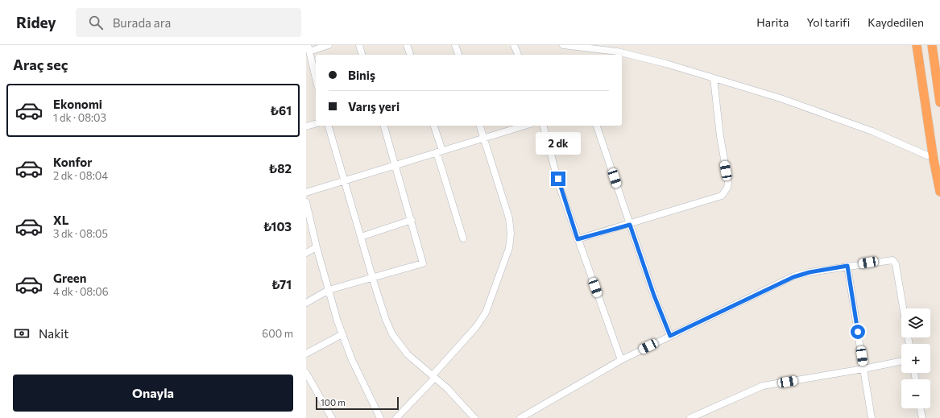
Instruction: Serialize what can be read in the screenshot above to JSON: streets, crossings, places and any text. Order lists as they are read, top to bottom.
{
  "scale_bar": "100 m",
  "page": {
    "header": "Ridey",
    "search": "Burada ara",
    "nav": ["Harita", "Yol tarifi", "Kaydedilen"],
    "heading": "Araç seç",
    "banner": ["Biniş", "Varış yeri"],
    "list": [
      {
        "name": "Ekonomi",
        "note": "1 dk · 08:03",
        "value": "₺61"
      },
      {
        "name": "Konfor",
        "note": "2 dk · 08:04",
        "value": "₺82"
      },
      {
        "name": "XL",
        "note": "3 dk · 08:05",
        "value": "₺103"
      },
      {
        "name": "Green",
        "note": "4 dk · 08:06",
        "value": "₺71"
      }
    ],
    "bubble": "2 dk",
    "map_buttons": ["+", "−"],
    "pay": ["Nakit", "600 m"],
    "buttons": "Onayla",
    "scale": "100 m"
  }
}
